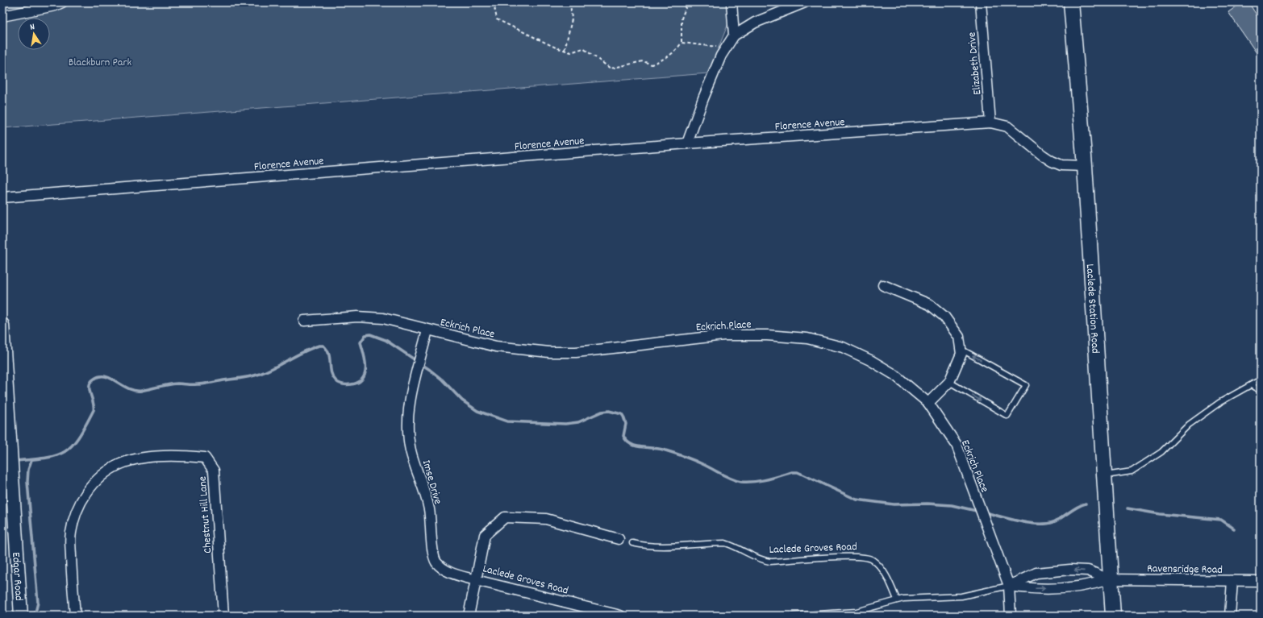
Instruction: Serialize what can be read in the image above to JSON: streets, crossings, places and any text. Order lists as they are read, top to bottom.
{
  "streets": {
    "main road": ["Laclede Station Road"],
    "street": [
      "Elizabeth Drive",
      "Florence Avenue",
      "Eckrich Place",
      "Imse Drive",
      "Chestnut Hill Lane",
      "Laclede Groves Road",
      "Ravensridge Road",
      "Edgar Road"
    ]
  },
  "crossings": [
    ["Elizabeth Drive", "Florence Avenue"],
    ["Florence Avenue", "Laclede Station Road"],
    ["Laclede Station Road", "Ravensridge Road"],
    ["Eckrich Place", "Imse Drive"],
    ["Imse Drive", "Laclede Groves Road"]
  ],
  "parks": ["Blackburn Park"],
  "north": "top"
}
